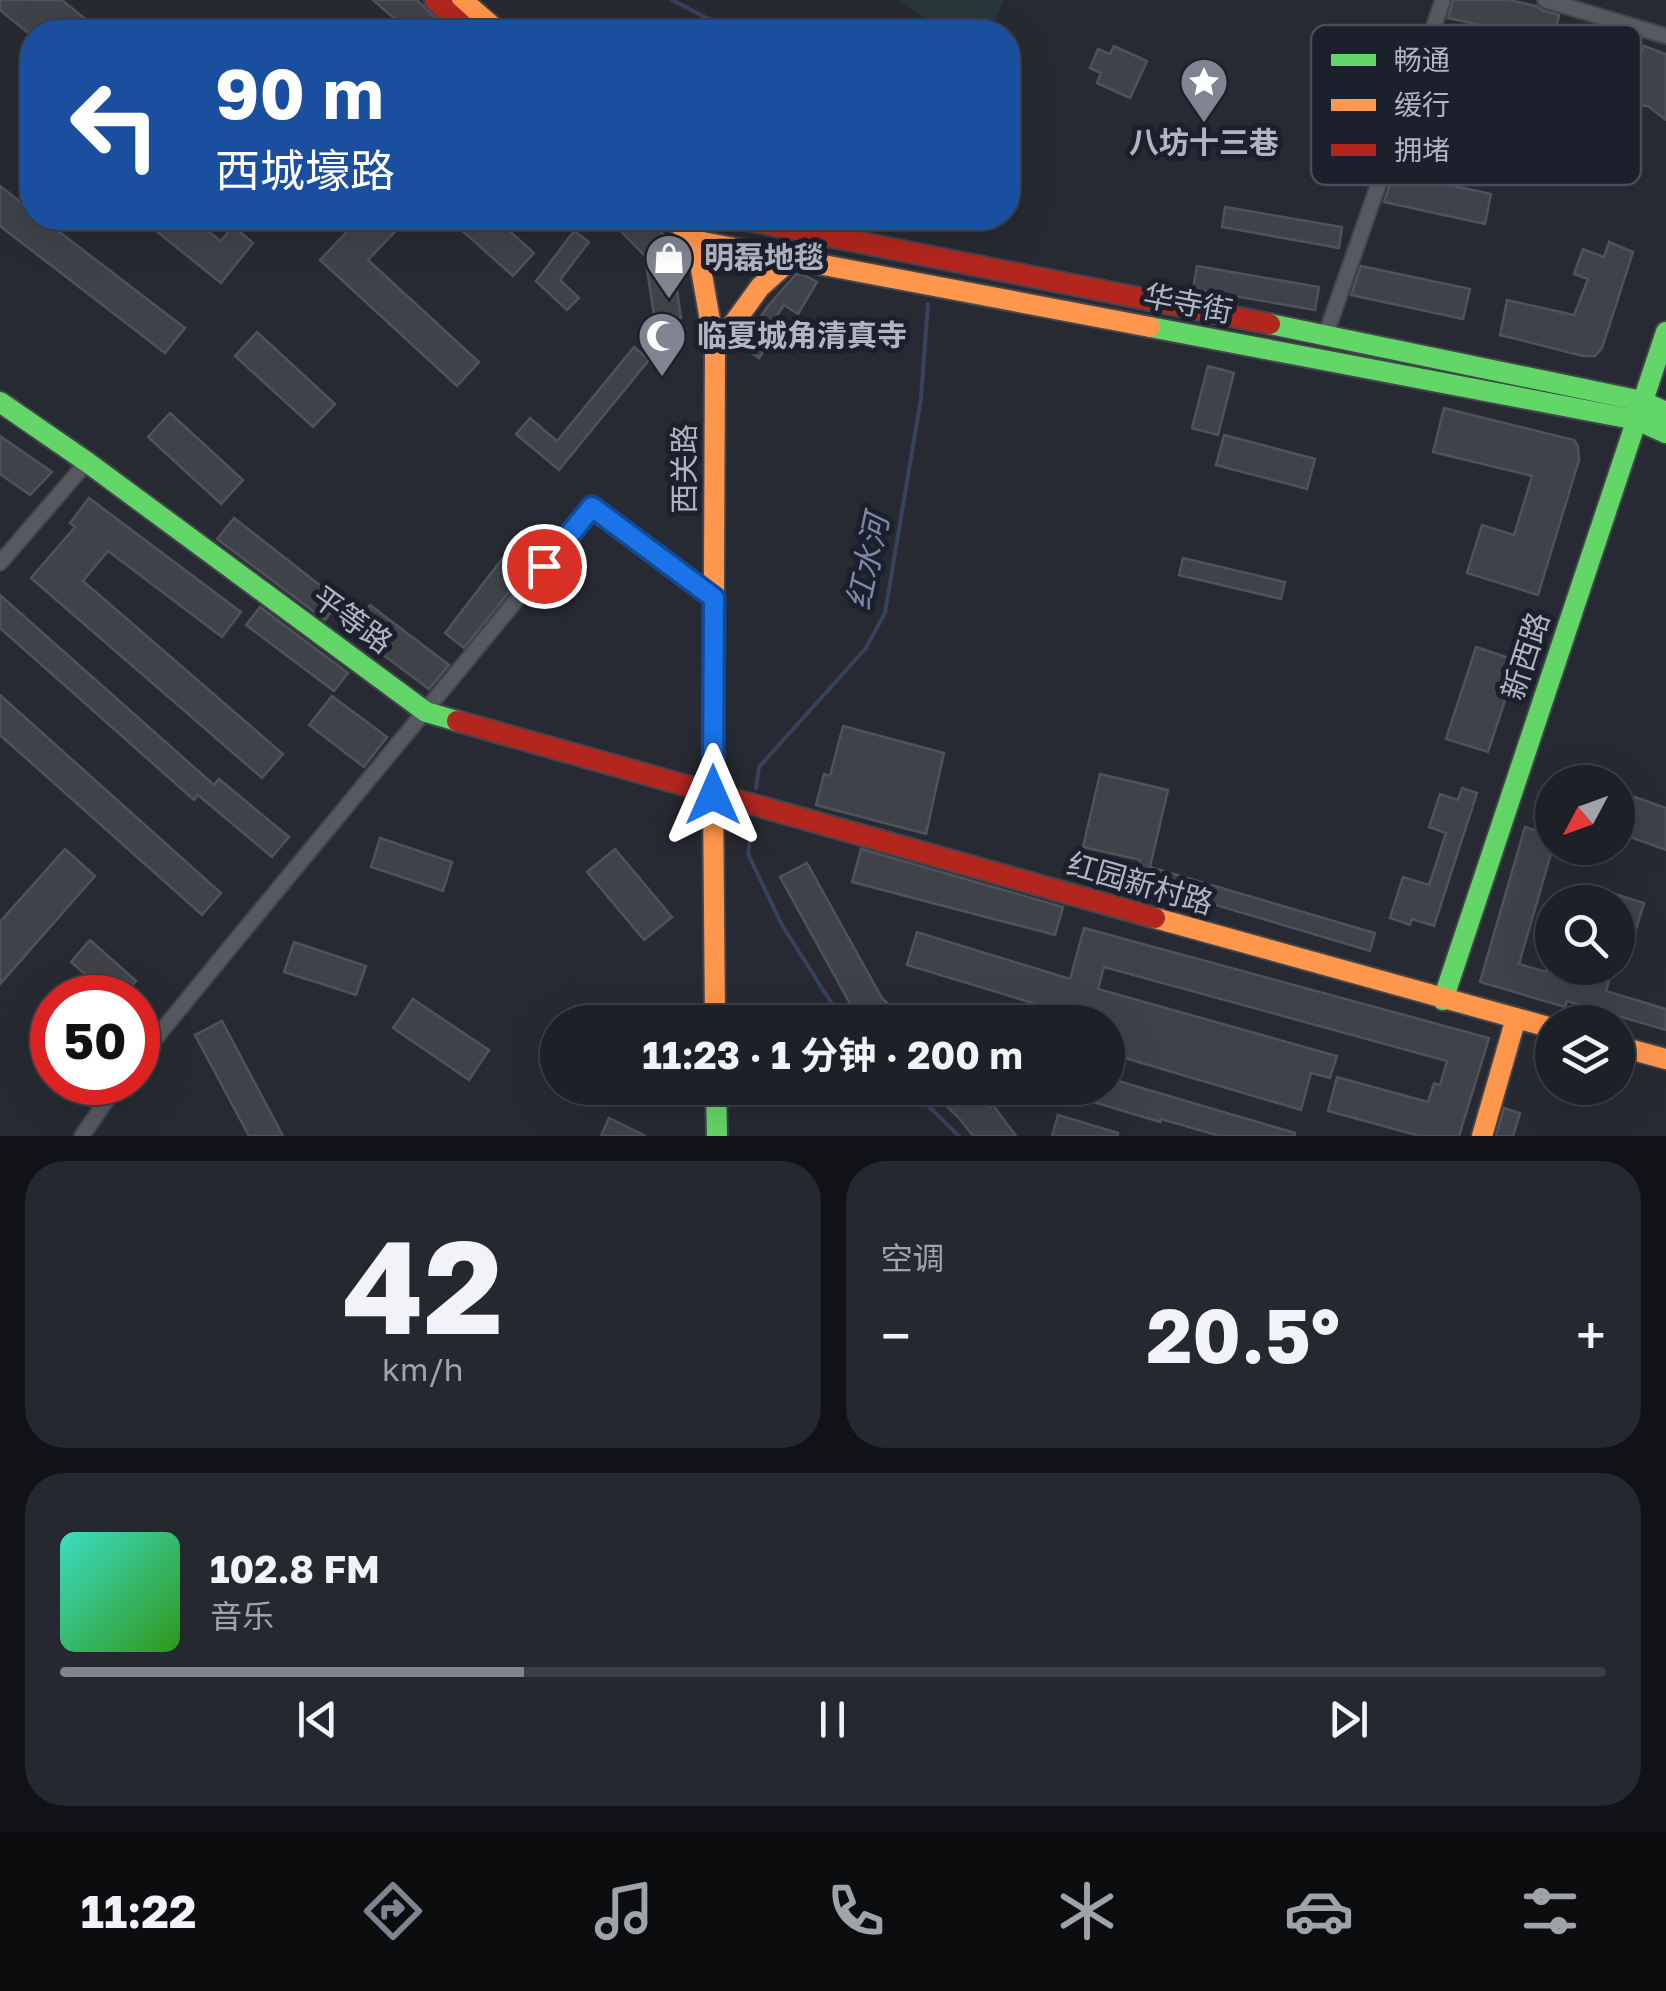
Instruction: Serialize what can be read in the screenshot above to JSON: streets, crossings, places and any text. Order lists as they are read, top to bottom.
{
  "streets": {
    "main road": [
      "华寺街",
      "西关路",
      "平等路",
      "新西路",
      "红园新村路"
    ]
  },
  "crossings": [
    ["华寺街", "西关路"],
    ["华寺街", "新西路"],
    ["西关路", "平等路"],
    ["西关路", "红园新村路"],
    ["平等路", "红园新村路"],
    ["新西路", "红园新村路"]
  ],
  "water": ["红水河"],
  "places": {
    "place": ["八坊十三巷"],
    "shop": ["明磊地毯"],
    "mosque": ["临夏城角清真寺"]
  },
  "legend": ["畅通", "缓行", "拥堵"],
  "north": "bottom left",
  "page": {
    "turn": ["90 m", "西城壕路"],
    "limit": "50",
    "trip": "11:23 · 1 分钟 · 200 m",
    "tile": [
      ["42", "km/h"],
      "空调"
    ],
    "heat": ["−", "20.5°", "+"],
    "song": ["102.8 FM", "音乐"],
    "tabs": "11:22"
  }
}
